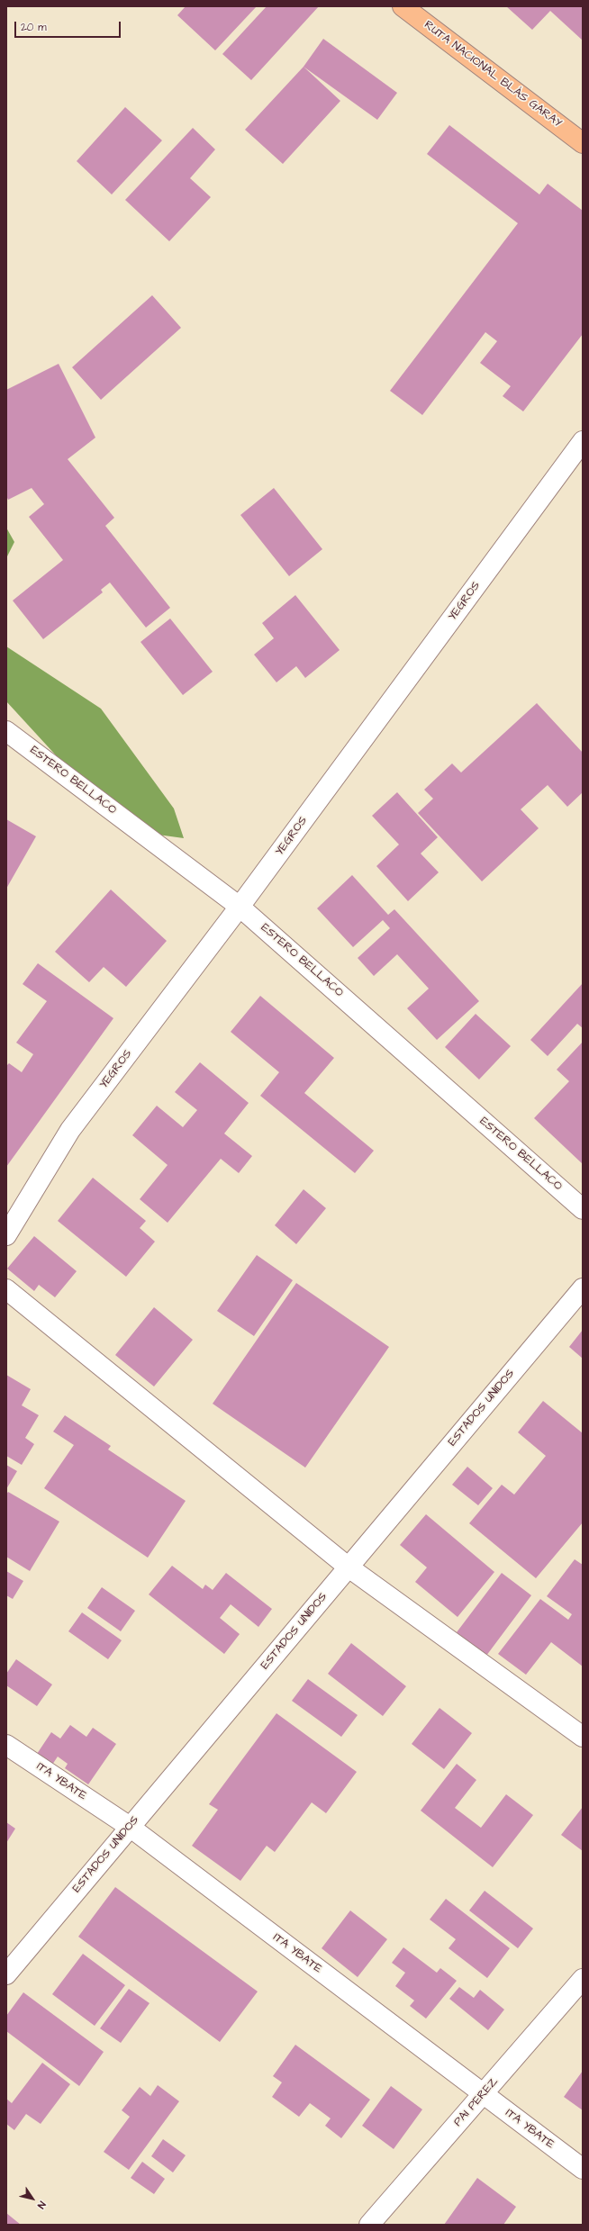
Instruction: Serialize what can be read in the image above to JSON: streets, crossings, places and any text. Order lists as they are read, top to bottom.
{
  "streets": {
    "highway": ["RUTA NACIONAL BLÁS GARAY"],
    "street": [
      "YEGROS",
      "ESTERO BELLACO",
      "ESTADOS UNIDOS",
      "ITA YBATE",
      "PAI PEREZ"
    ]
  },
  "crossings": [
    ["YEGROS", "ESTERO BELLACO"],
    ["ESTADOS UNIDOS", "ITA YBATE"],
    ["ITA YBATE", "PAI PEREZ"]
  ],
  "scale_bar": "20 m",
  "north": "bottom right"
}
